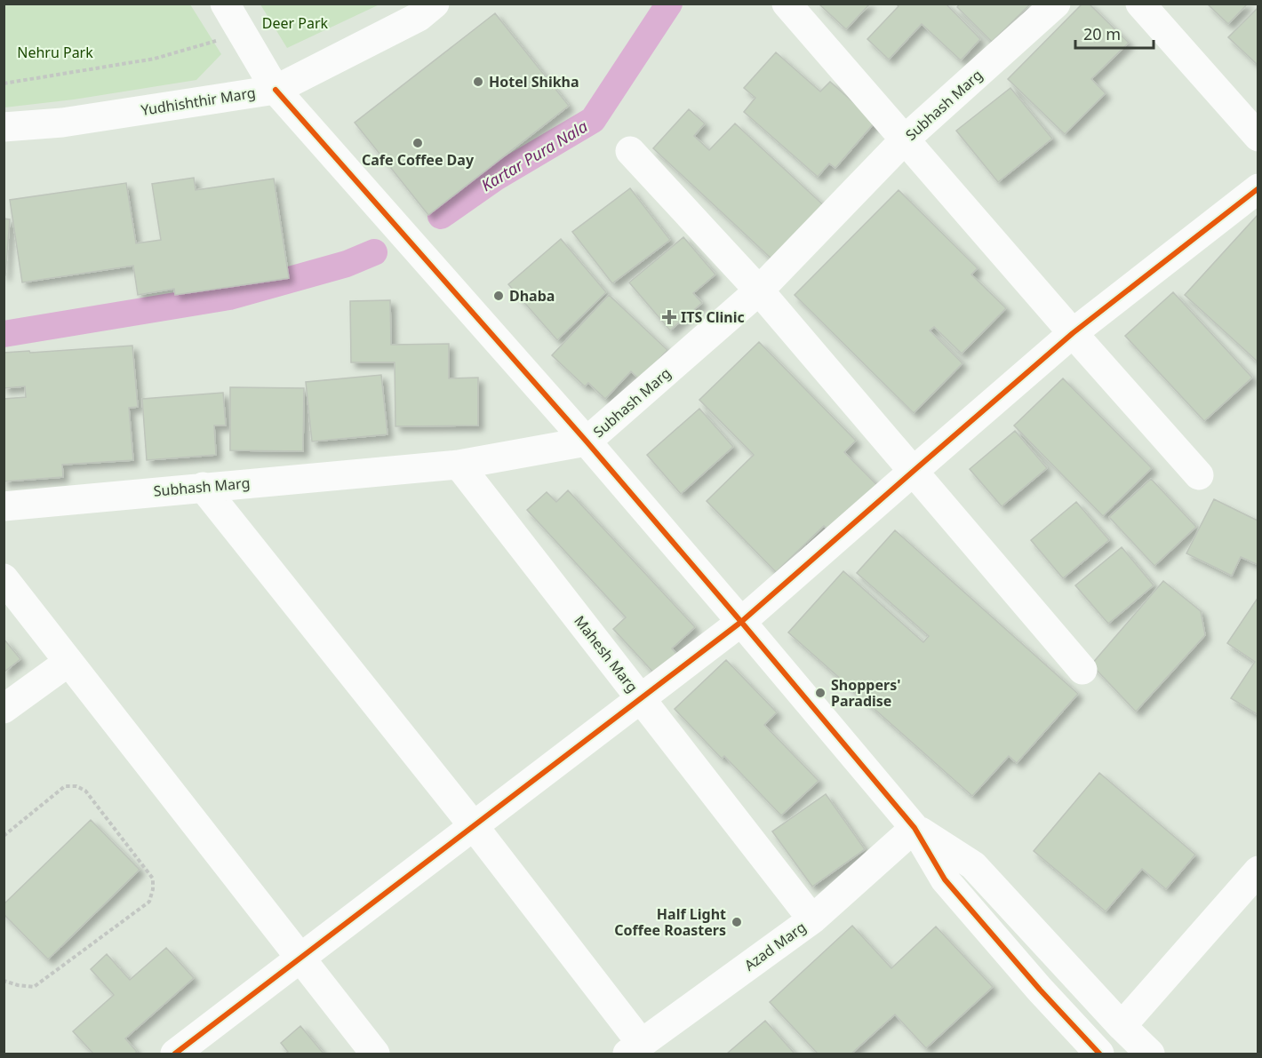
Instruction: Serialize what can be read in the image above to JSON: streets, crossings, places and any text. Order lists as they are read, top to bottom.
{
  "streets": {
    "street": [
      "Yudhishthir Marg",
      "Subhash Marg",
      "Mahesh Marg",
      "Azad Marg"
    ]
  },
  "crossings": [
    ["Subhash Marg", "Mahesh Marg"],
    ["Mahesh Marg", "Azad Marg"]
  ],
  "water": ["Kartar Pura Nala"],
  "parks": ["Deer Park", "Nehru Park"],
  "places": {
    "other": [
      "Hotel Shikha",
      "Cafe Coffee Day",
      "Dhaba",
      "Shoppers' Paradise",
      "Half Light Coffee Roasters"
    ],
    "health": ["ITS Clinic"]
  },
  "scale_bar": "20 m"
}
